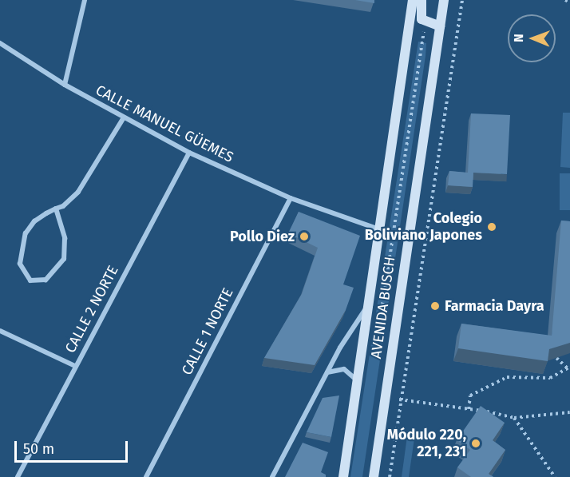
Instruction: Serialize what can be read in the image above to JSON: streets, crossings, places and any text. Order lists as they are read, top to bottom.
{
  "streets": {
    "main road": ["AVENIDA BUSCH"],
    "street": ["CALLE MANUEL GÜEMES", "CALLE 2 NORTE", "CALLE 1 NORTE"]
  },
  "crossings": [
    ["CALLE MANUEL GÜEMES", "AVENIDA BUSCH"],
    ["CALLE MANUEL GÜEMES", "CALLE 2 NORTE"],
    ["CALLE MANUEL GÜEMES", "CALLE 1 NORTE"]
  ],
  "places": [
    "Colegio Boliviano Japones",
    "Pollo Diez",
    "Farmacia Dayra",
    "Módulo 220, 221, 231"
  ],
  "scale_bar": "50 m",
  "north": "left"
}
